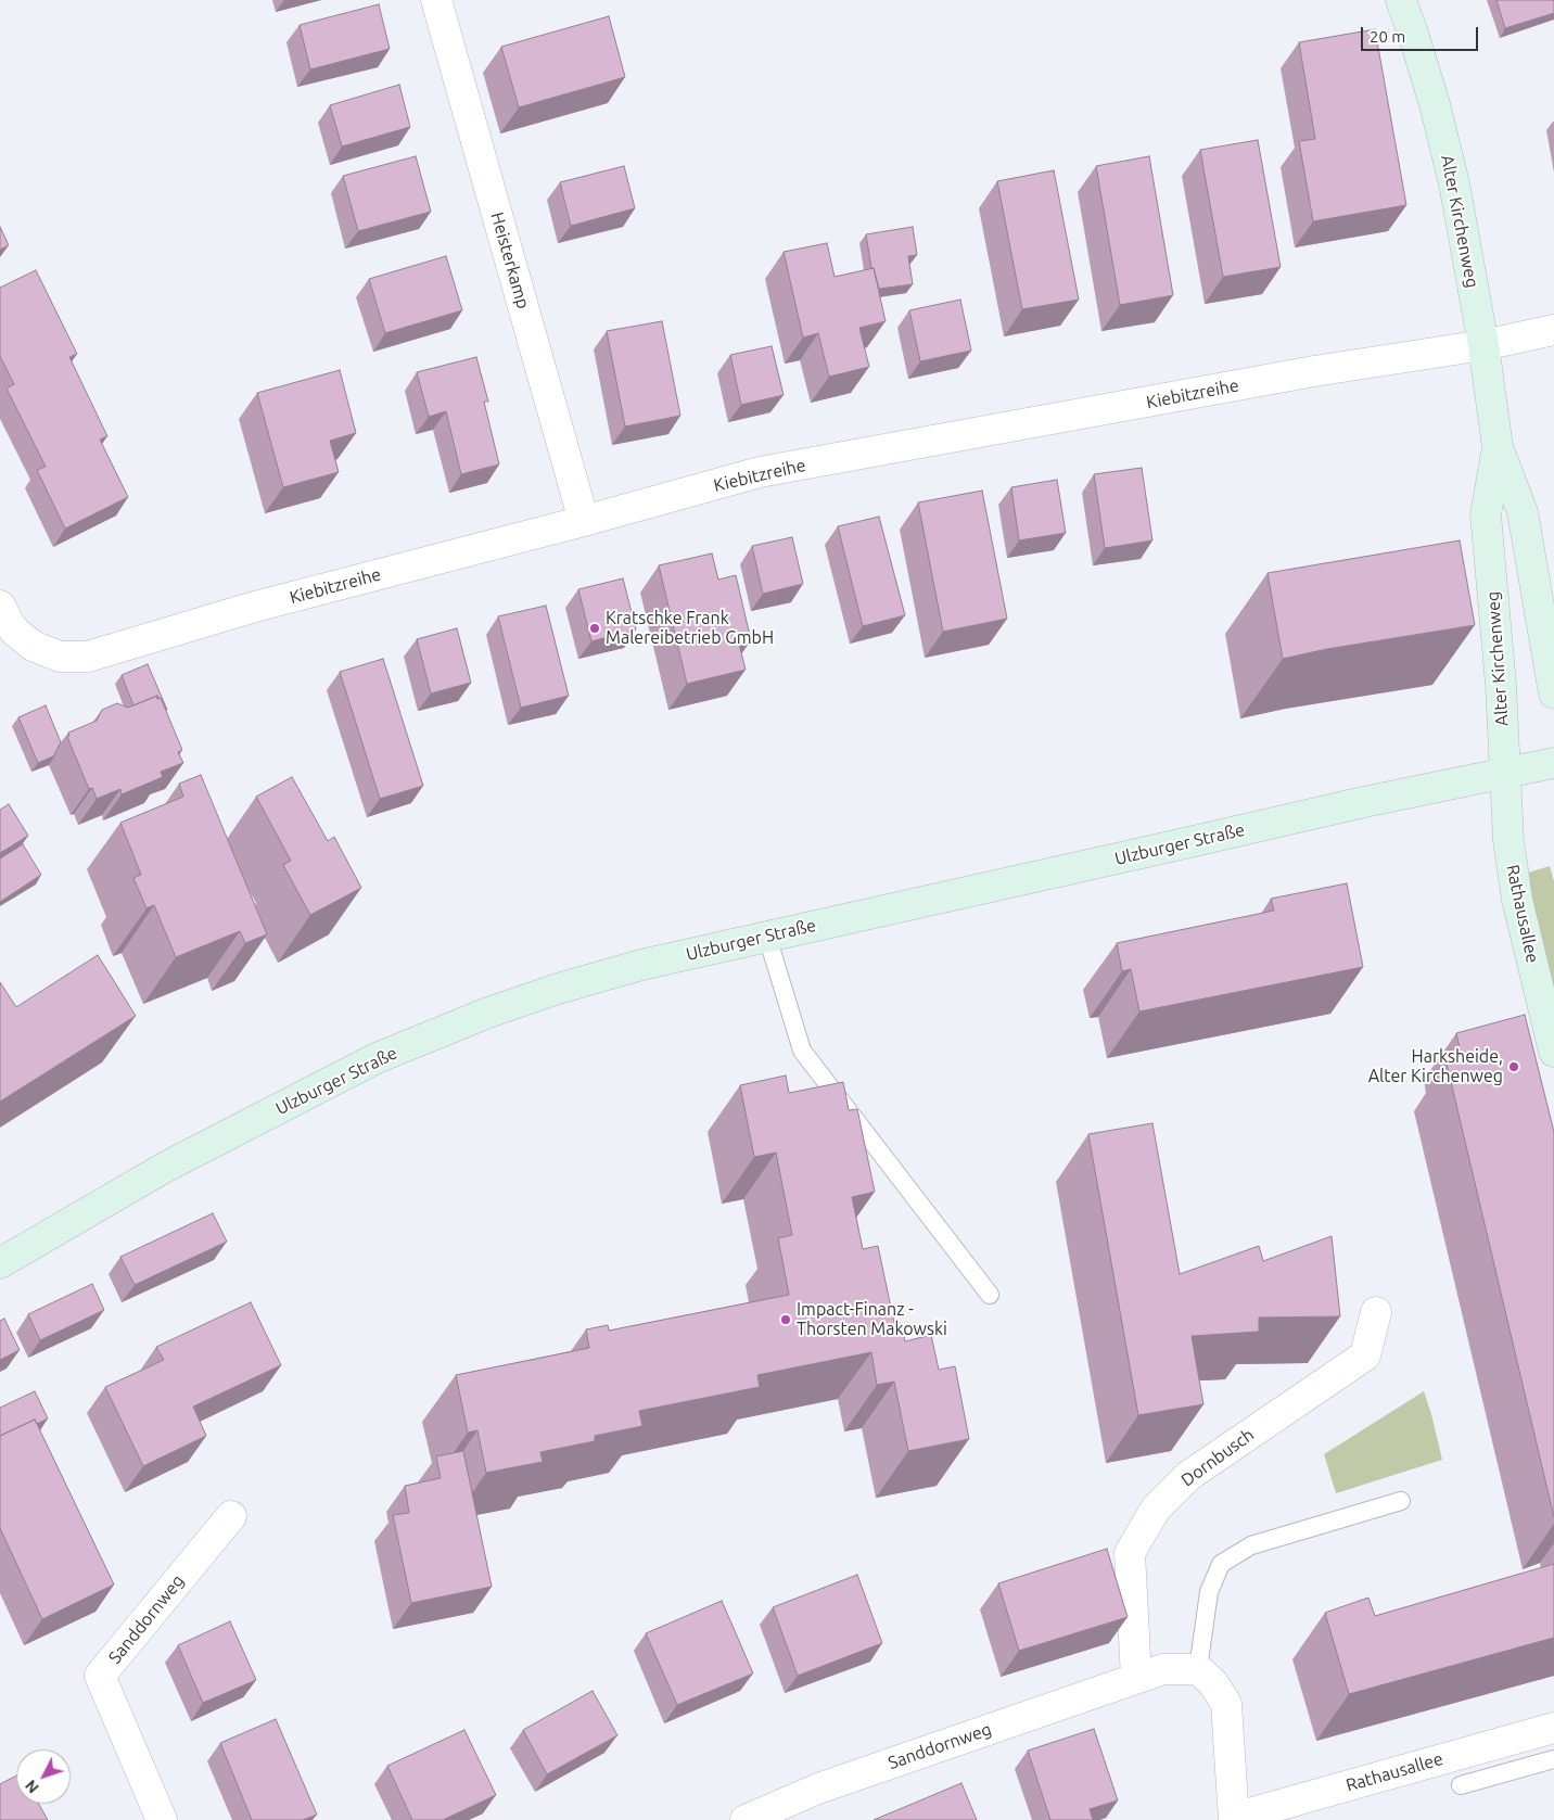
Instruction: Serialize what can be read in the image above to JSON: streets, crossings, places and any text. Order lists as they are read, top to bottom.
{
  "streets": {
    "main road": ["Alter Kirchenweg", "Ulzburger Straße", "Rathausallee"],
    "street": [
      "Heisterkamp",
      "Kiebitzreihe",
      "Dornbusch",
      "Sanddornweg"
    ]
  },
  "crossings": [
    ["Alter Kirchenweg", "Kiebitzreihe"],
    ["Alter Kirchenweg", "Ulzburger Straße"],
    ["Alter Kirchenweg", "Rathausallee"],
    ["Heisterkamp", "Kiebitzreihe"],
    ["Ulzburger Straße", "Rathausallee"],
    ["Dornbusch", "Sanddornweg"]
  ],
  "places": ["Kratschke Frank Malereibetrieb GmbH", "Harksheide, Alter Kirchenweg", "Impact-Finanz - Thorsten Makowski"],
  "scale_bar": "20 m",
  "north": "bottom left"
}
